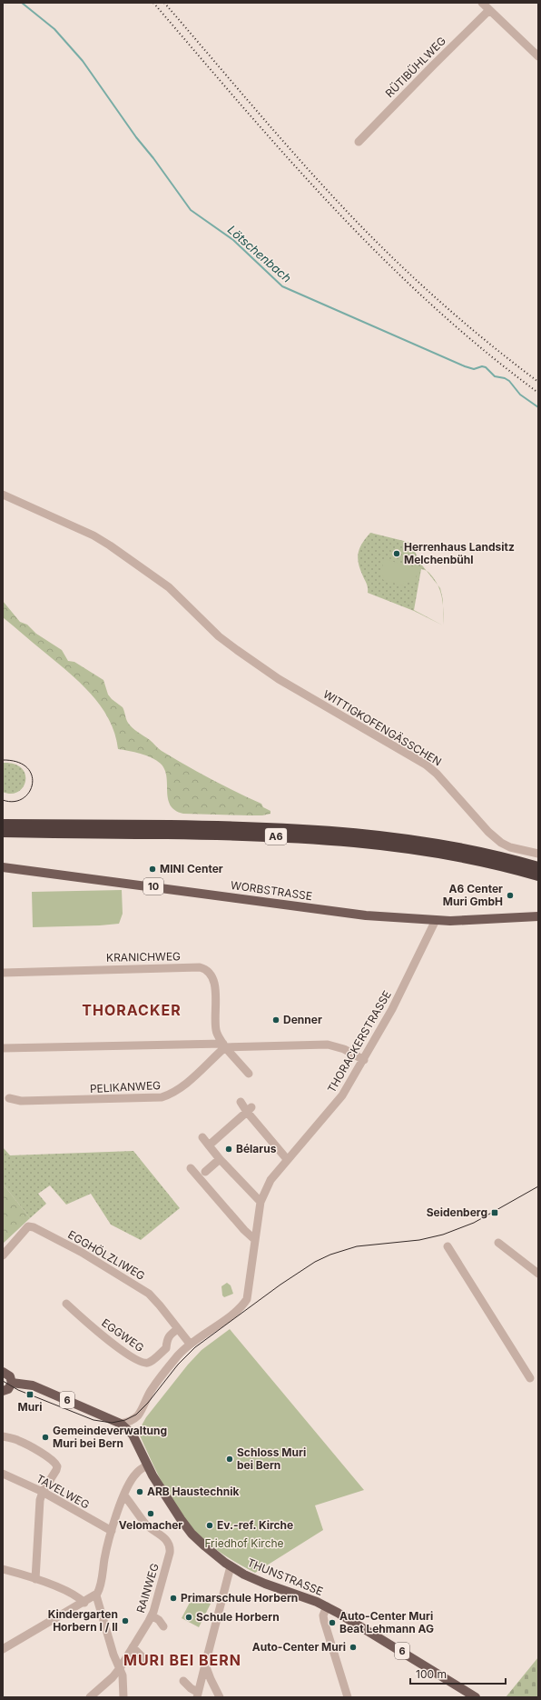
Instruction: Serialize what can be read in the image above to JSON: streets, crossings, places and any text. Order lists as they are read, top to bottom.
{
  "streets": {
    "highway": ["A6"],
    "main road": [
      "10",
      "WORBSTRASSE",
      "6",
      "THUNSTRASSE"
    ],
    "street": [
      "RÜTIBÜHLWEG",
      "WITTIGKOFENGÄSSCHEN",
      "KRANICHWEG",
      "THORACKERSTRASSE",
      "PELIKANWEG",
      "EGGHÖLZLIWEG",
      "EGGWEG",
      "TAVELWEG",
      "RAINWEG"
    ]
  },
  "crossings": [
    ["WORBSTRASSE", "THORACKERSTRASSE"],
    ["KRANICHWEG", "PELIKANWEG"],
    ["THORACKERSTRASSE", "EGGHÖLZLIWEG"],
    ["THORACKERSTRASSE", "THUNSTRASSE"],
    ["EGGHÖLZLIWEG", "EGGWEG"]
  ],
  "districts": ["THORACKER", "MURI BEI BERN"],
  "water": ["Lötschenbach"],
  "parks": ["Friedhof Kirche"],
  "places": {
    "other": [
      "Herrenhaus Landsitz Melchenbühl",
      "MINI Center",
      "A6 Center Muri GmbH",
      "Denner",
      "Bélarus",
      "Gemeindeverwaltung Muri bei Bern",
      "Schloss Muri bei Bern",
      "ARB Haustechnik",
      "Velomacher",
      "Ev.-ref. Kirche",
      "Primarschule Horbern",
      "Schule Horbern",
      "Kindergarten Horbern I / II",
      "Auto-Center Muri Beat Lehmann AG",
      "Auto-Center Muri"
    ],
    "transit": ["Seidenberg", "Muri"]
  },
  "scale_bar": "100 m"
}
